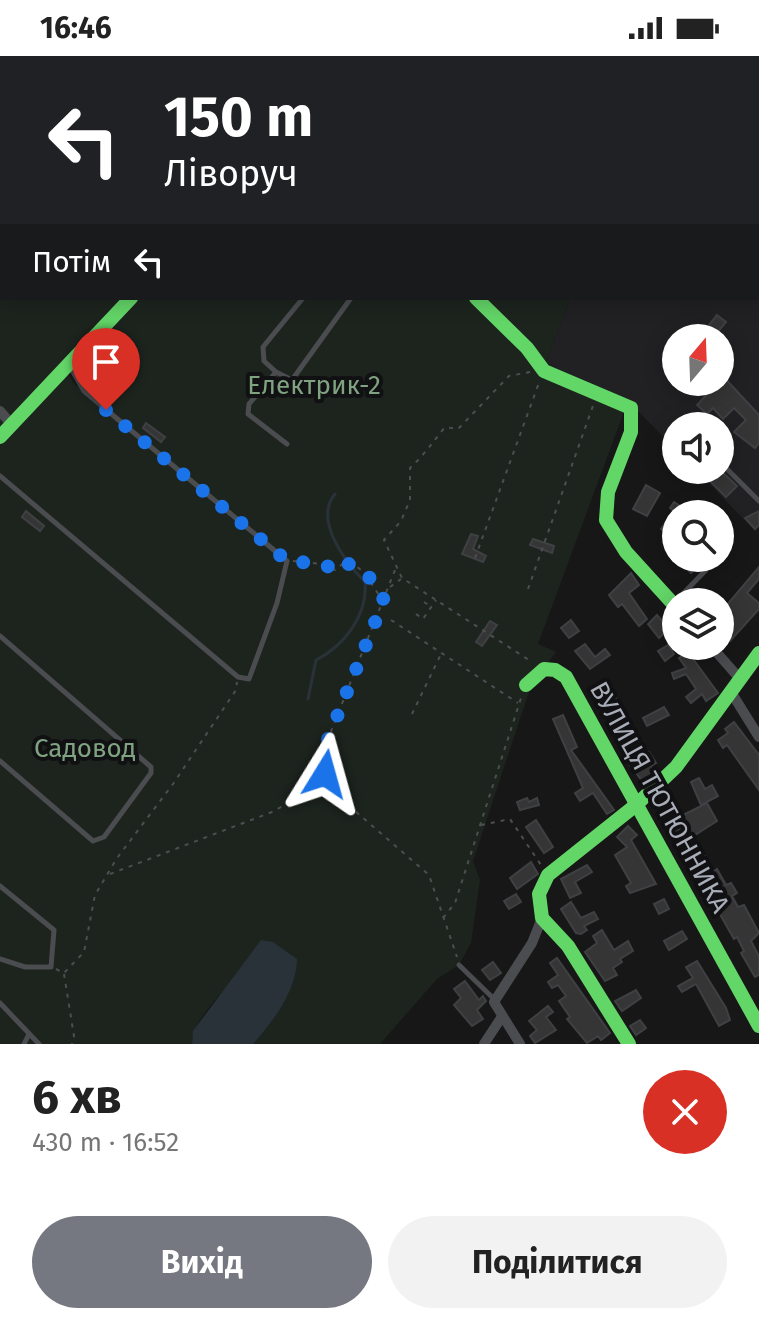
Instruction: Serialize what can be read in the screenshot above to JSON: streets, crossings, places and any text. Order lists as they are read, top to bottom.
{
  "streets": {
    "street": ["ВУЛИЦЯ ТЮТЮННИКА"]
  },
  "parks": ["Електрик-2", "Садовод"],
  "north": "top",
  "page": {
    "status": "16:46",
    "turn": ["150 m", "Ліворуч"],
    "then": "Потім",
    "heading": ["6 хв", "430 m · 16:52"],
    "buttons": ["Вихід", "Поділитися"]
  }
}
